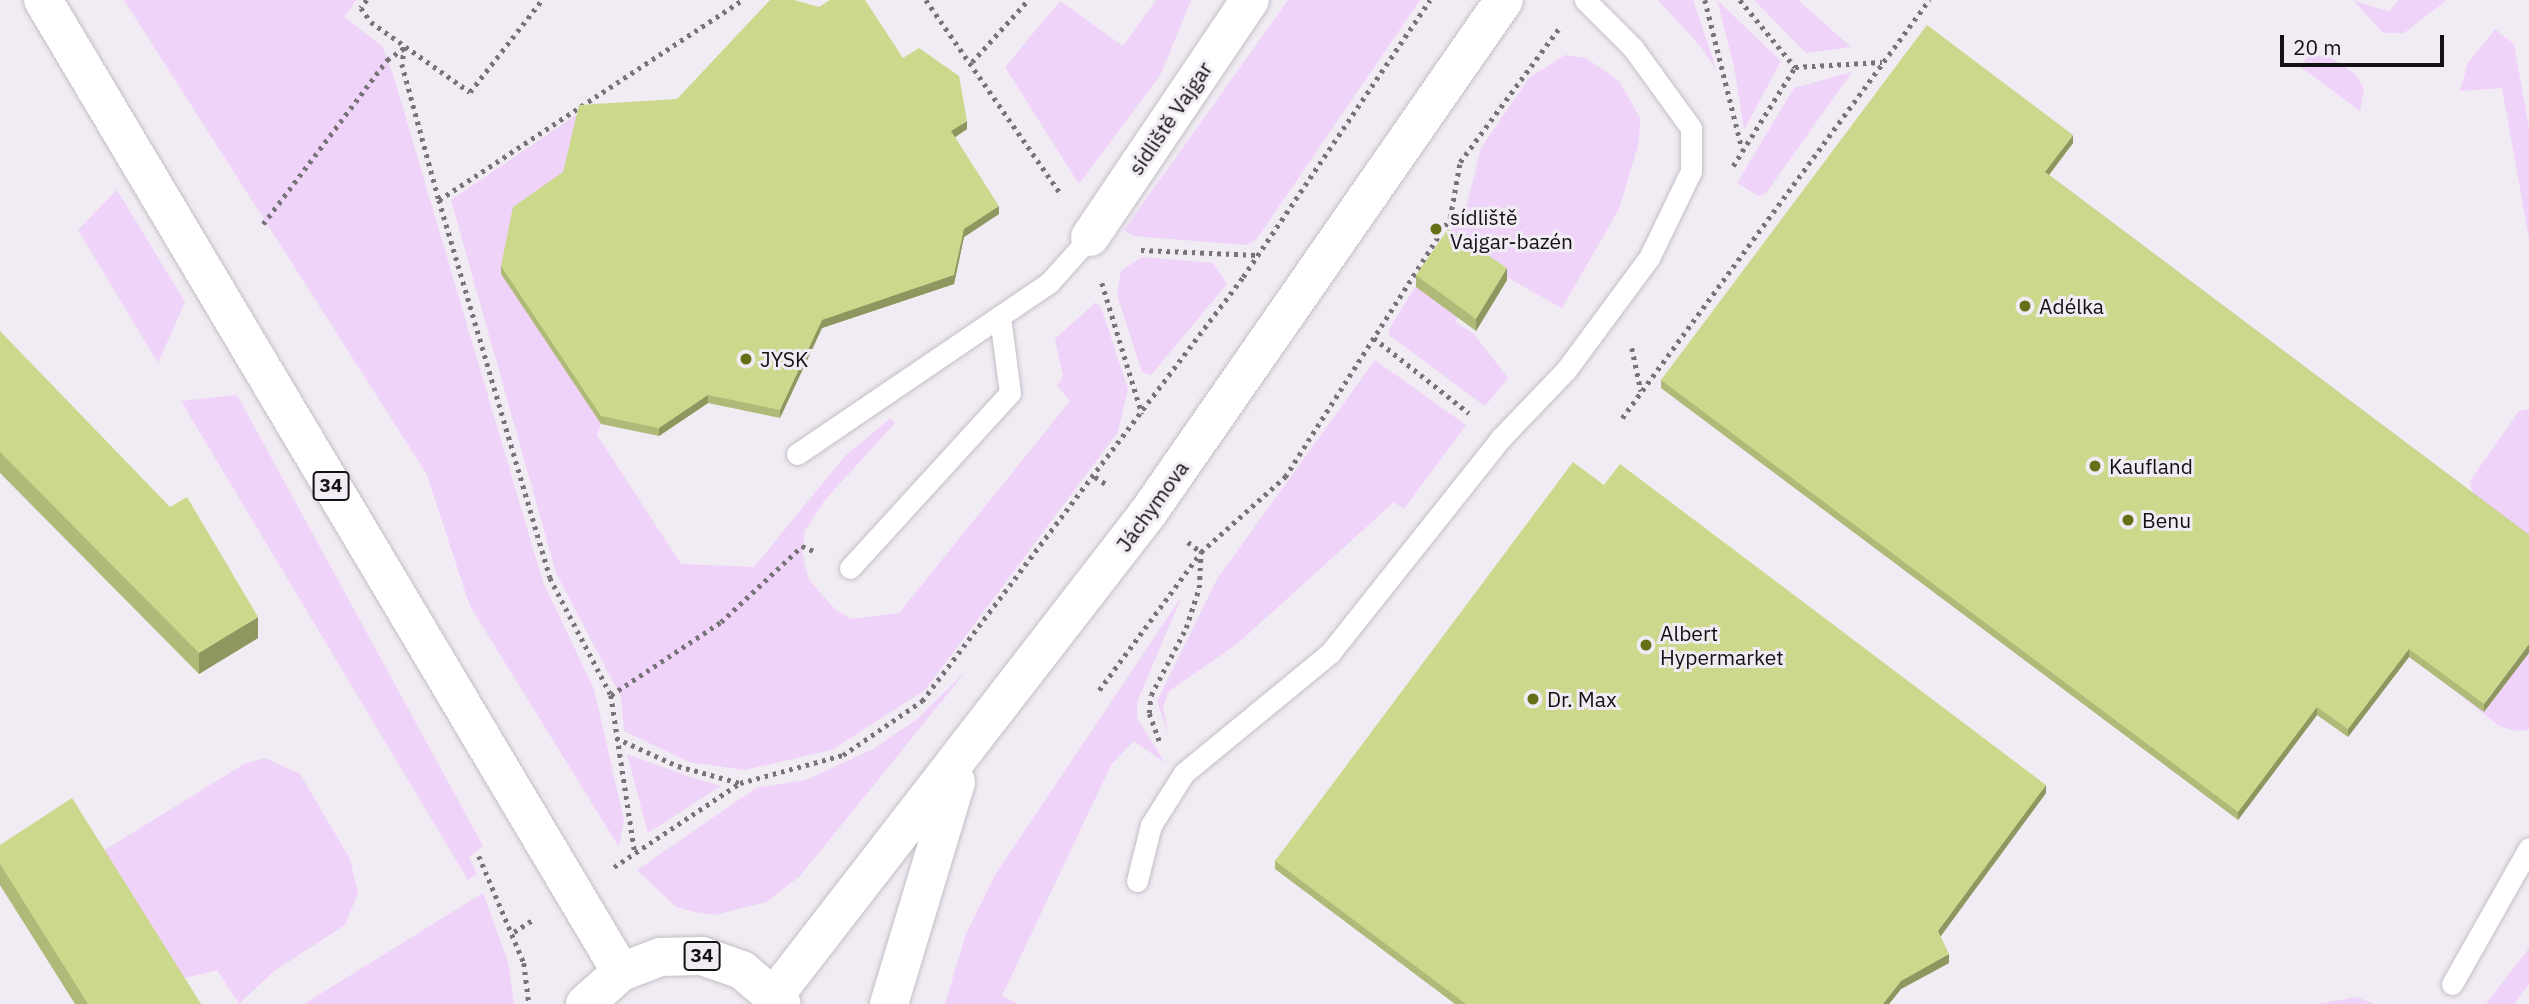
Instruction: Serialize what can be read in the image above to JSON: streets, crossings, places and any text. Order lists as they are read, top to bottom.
{
  "streets": {
    "street": ["sídliště Vajgar", "34", "Jáchymova"]
  },
  "crossings": [
    ["34", "Jáchymova"]
  ],
  "places": [
    "sídliště Vajgar-bazén",
    "Adélka",
    "JYSK",
    "Kaufland",
    "Benu",
    "Albert Hypermarket",
    "Dr. Max"
  ],
  "scale_bar": "20 m"
}
